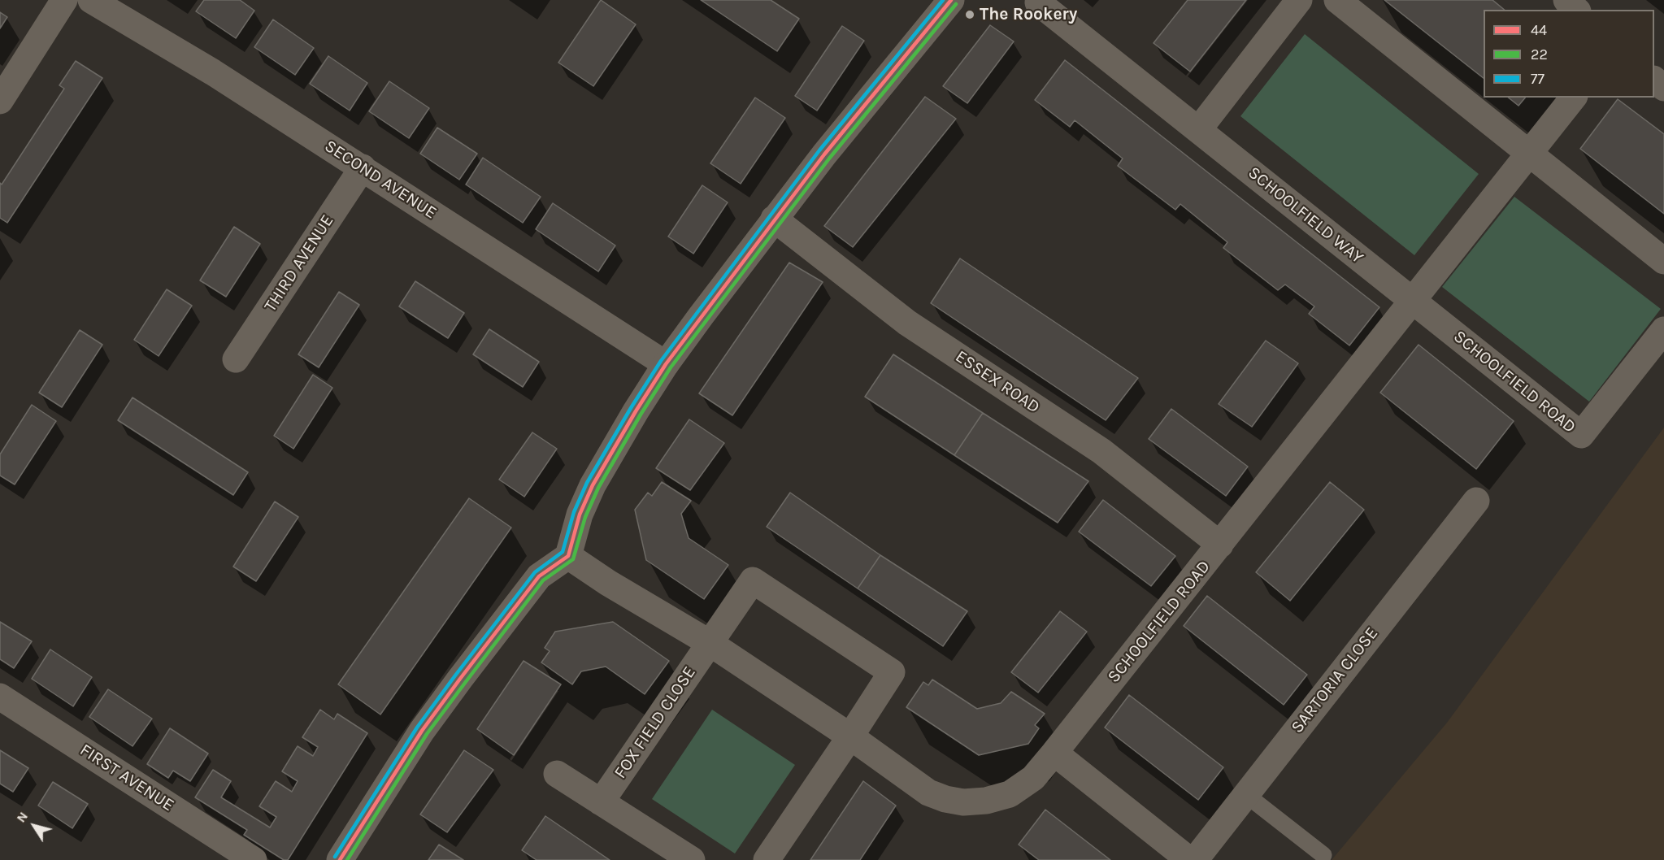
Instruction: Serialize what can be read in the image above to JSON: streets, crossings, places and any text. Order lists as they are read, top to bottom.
{
  "streets": {
    "street": [
      "SECOND AVENUE",
      "SCHOOLFIELD WAY",
      "THIRD AVENUE",
      "ESSEX ROAD",
      "SCHOOLFIELD ROAD",
      "SARTORIA CLOSE",
      "FOX FIELD CLOSE",
      "FIRST AVENUE"
    ]
  },
  "crossings": [
    ["SECOND AVENUE", "THIRD AVENUE"],
    ["SCHOOLFIELD WAY", "SCHOOLFIELD ROAD"],
    ["ESSEX ROAD", "SCHOOLFIELD ROAD"],
    ["SCHOOLFIELD ROAD", "FOX FIELD CLOSE"]
  ],
  "places": ["The Rookery"],
  "lines": ["transit line 44", "transit line 77", "transit line 22"],
  "legend": ["44", "22", "77"],
  "north": "top left"
}
